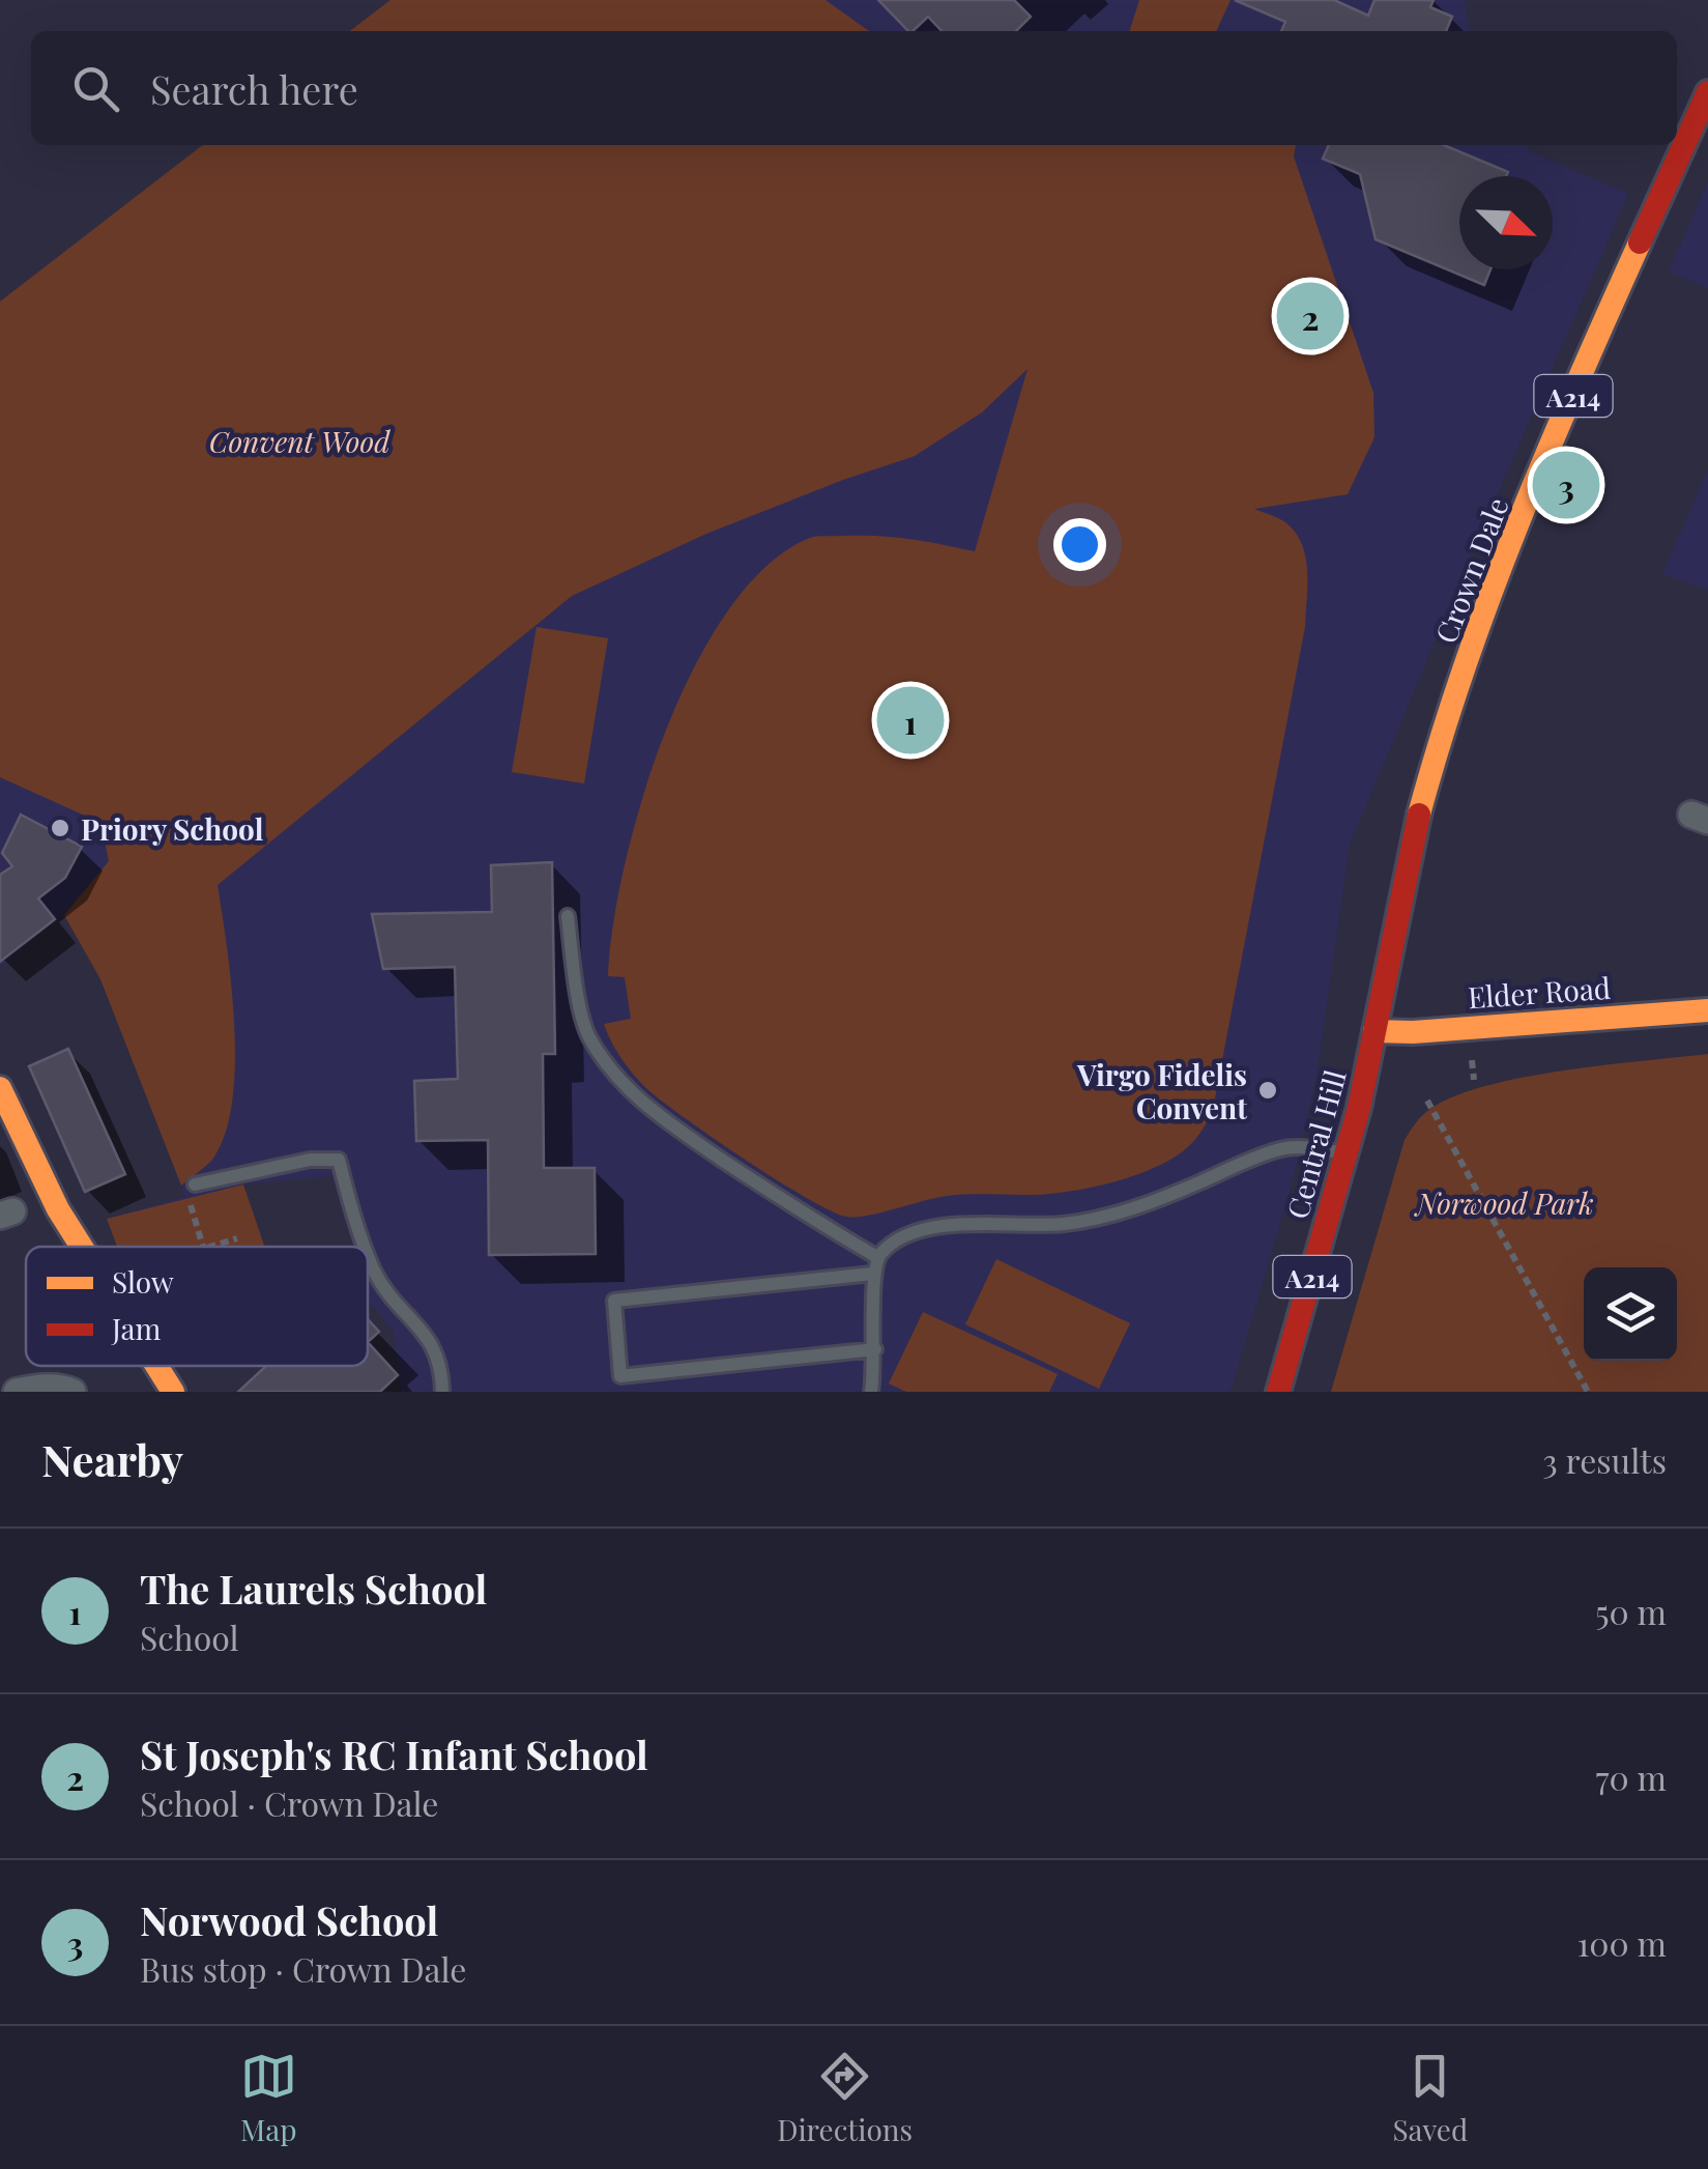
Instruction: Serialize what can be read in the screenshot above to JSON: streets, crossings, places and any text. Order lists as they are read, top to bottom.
{
  "streets": {
    "main road": [
      "A214",
      "Crown Dale",
      "Elder Road",
      "Central Hill"
    ]
  },
  "crossings": [
    ["Crown Dale", "Elder Road"],
    ["Crown Dale", "Central Hill"],
    ["Elder Road", "Central Hill"]
  ],
  "parks": ["Convent Wood", "Norwood Park"],
  "places": ["Priory School", "Virgo Fidelis Convent"],
  "legend": ["Slow", "Jam"],
  "north": "bottom right",
  "page": {
    "search": "Search here",
    "pins": ["2", "3", "1"],
    "heading": ["Nearby", "3 results"],
    "list": [
      {
        "mark": "1",
        "name": "The Laurels School",
        "note": "School",
        "value": "50 m"
      },
      {
        "mark": "2",
        "name": "St Joseph's RC Infant School",
        "note": "School · Crown Dale",
        "value": "70 m"
      },
      {
        "mark": "3",
        "name": "Norwood School",
        "note": "Bus stop · Crown Dale",
        "value": "100 m"
      }
    ],
    "nav": ["Map", "Directions", "Saved"]
  }
}
